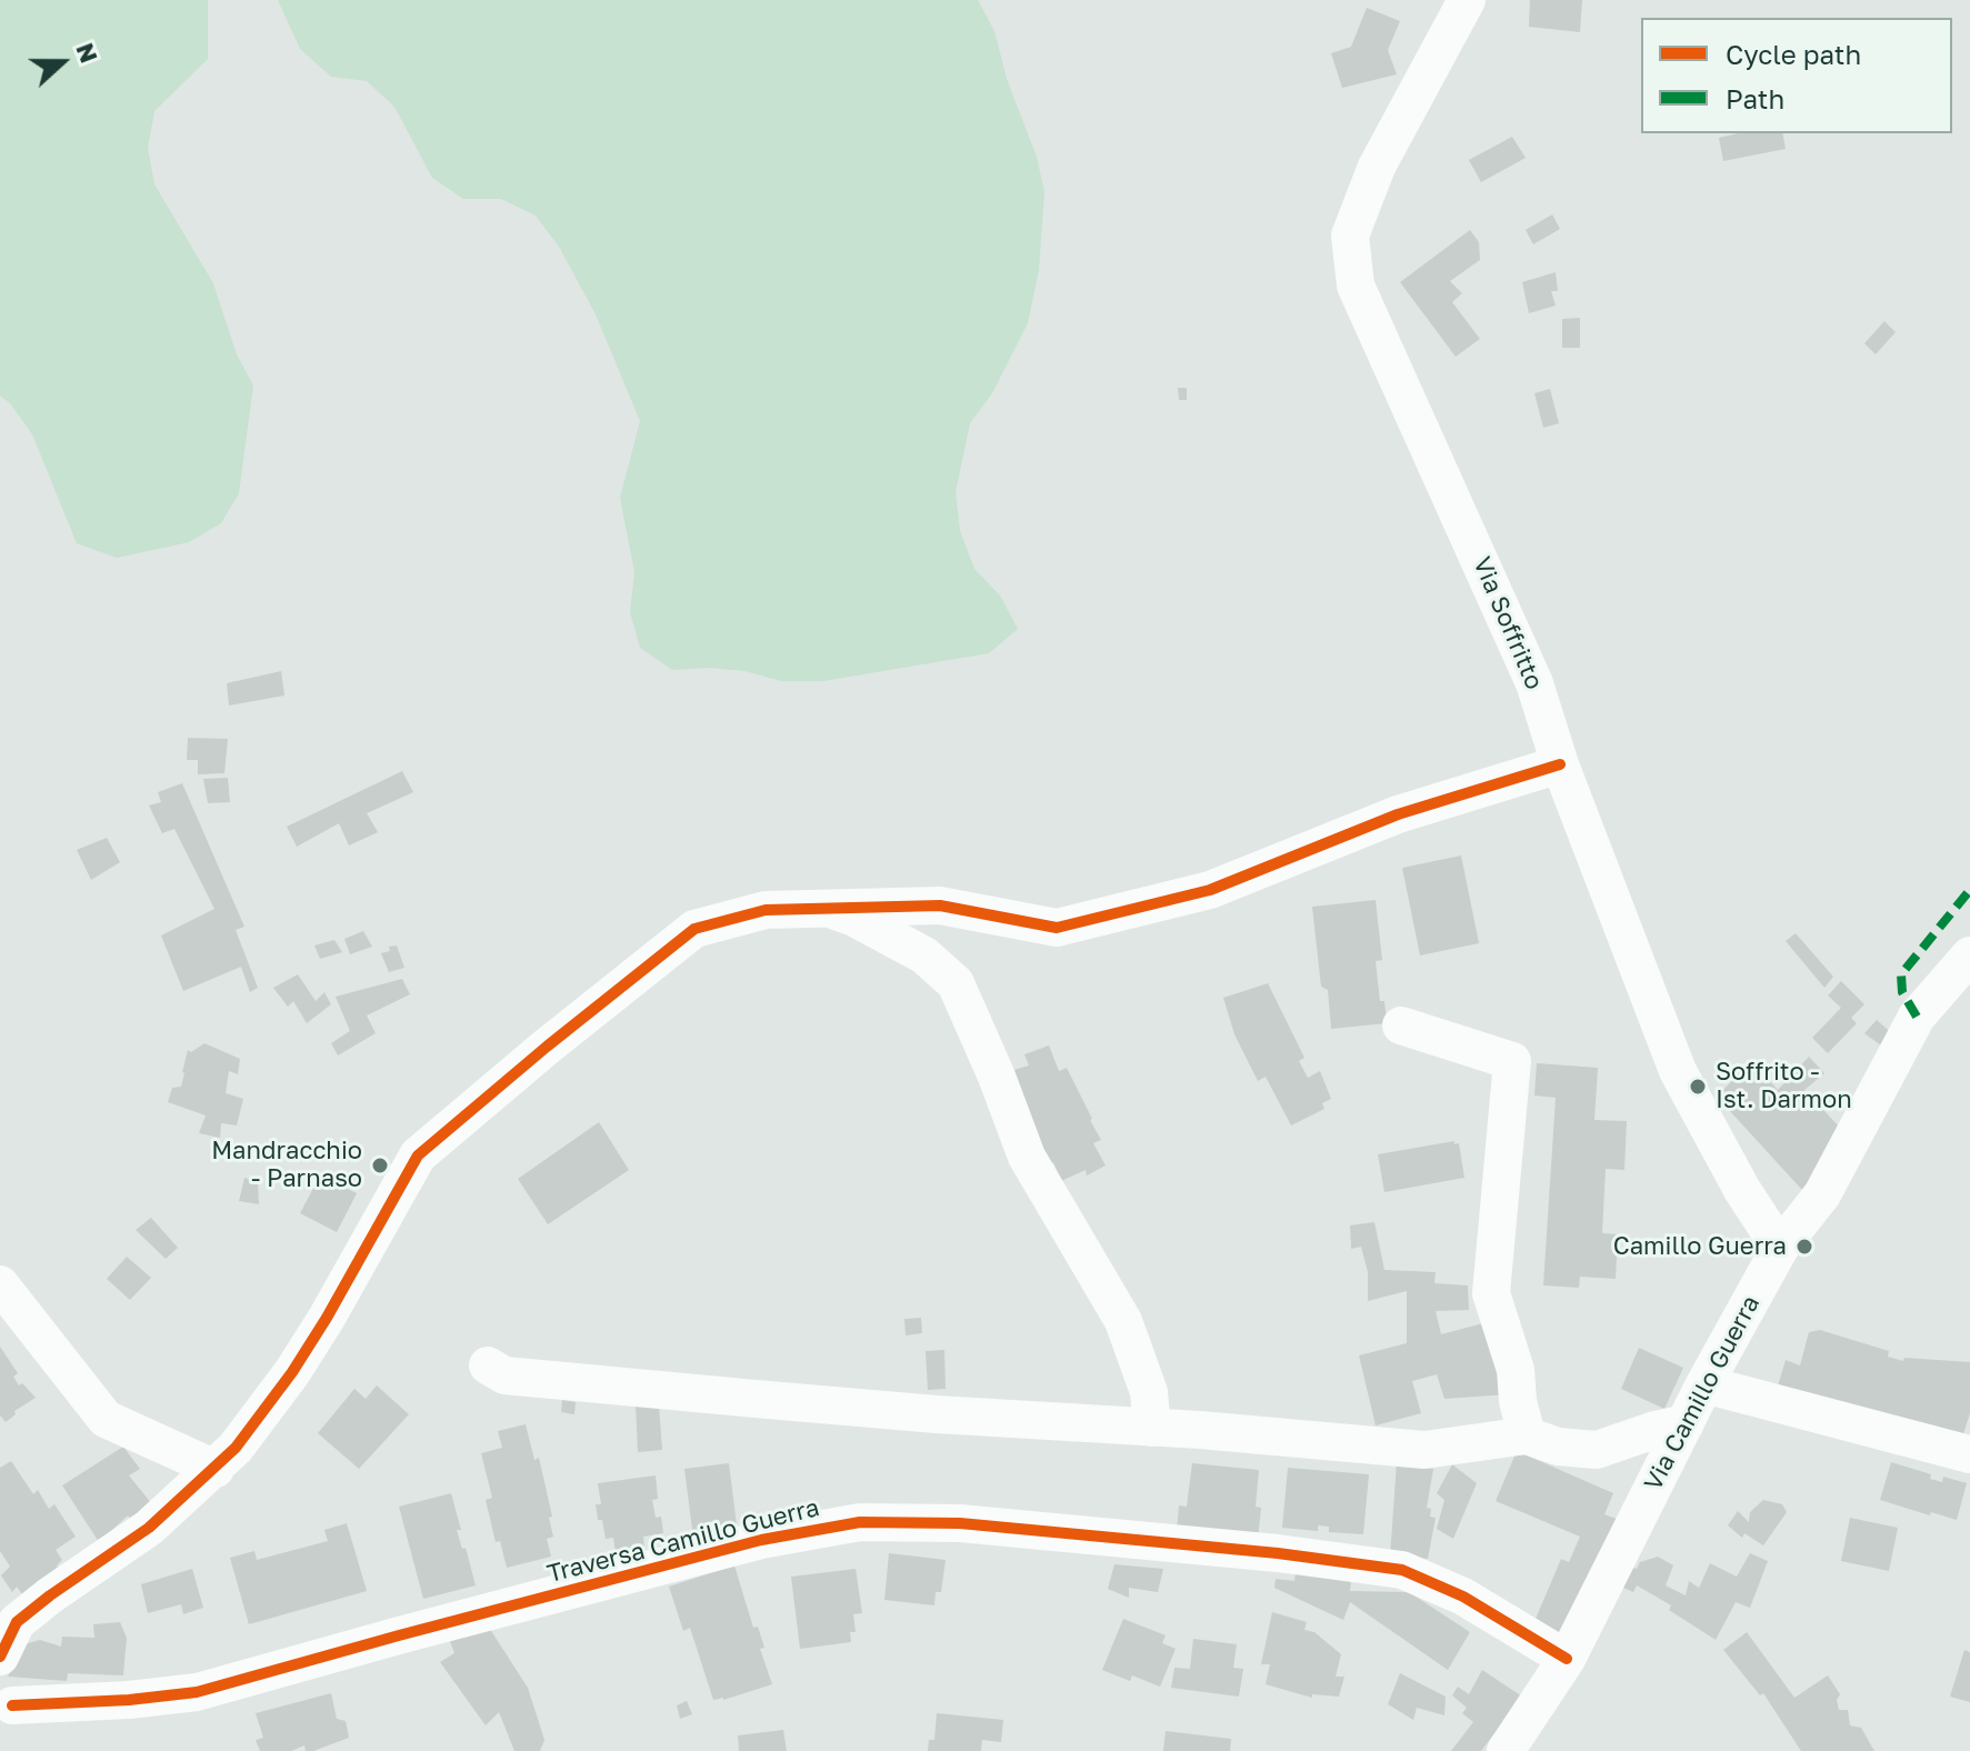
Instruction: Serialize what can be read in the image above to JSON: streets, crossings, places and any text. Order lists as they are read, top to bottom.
{
  "streets": {
    "street": ["Via Soffritto", "Via Camillo Guerra", "Traversa Camillo Guerra"]
  },
  "crossings": [
    ["Via Soffritto", "Via Camillo Guerra"],
    ["Via Camillo Guerra", "Traversa Camillo Guerra"]
  ],
  "places": ["Soffrito - Ist. Darmon", "Mandracchio - Parnaso", "Camillo Guerra"],
  "legend": ["Cycle path", "Path"],
  "north": "right"
}
